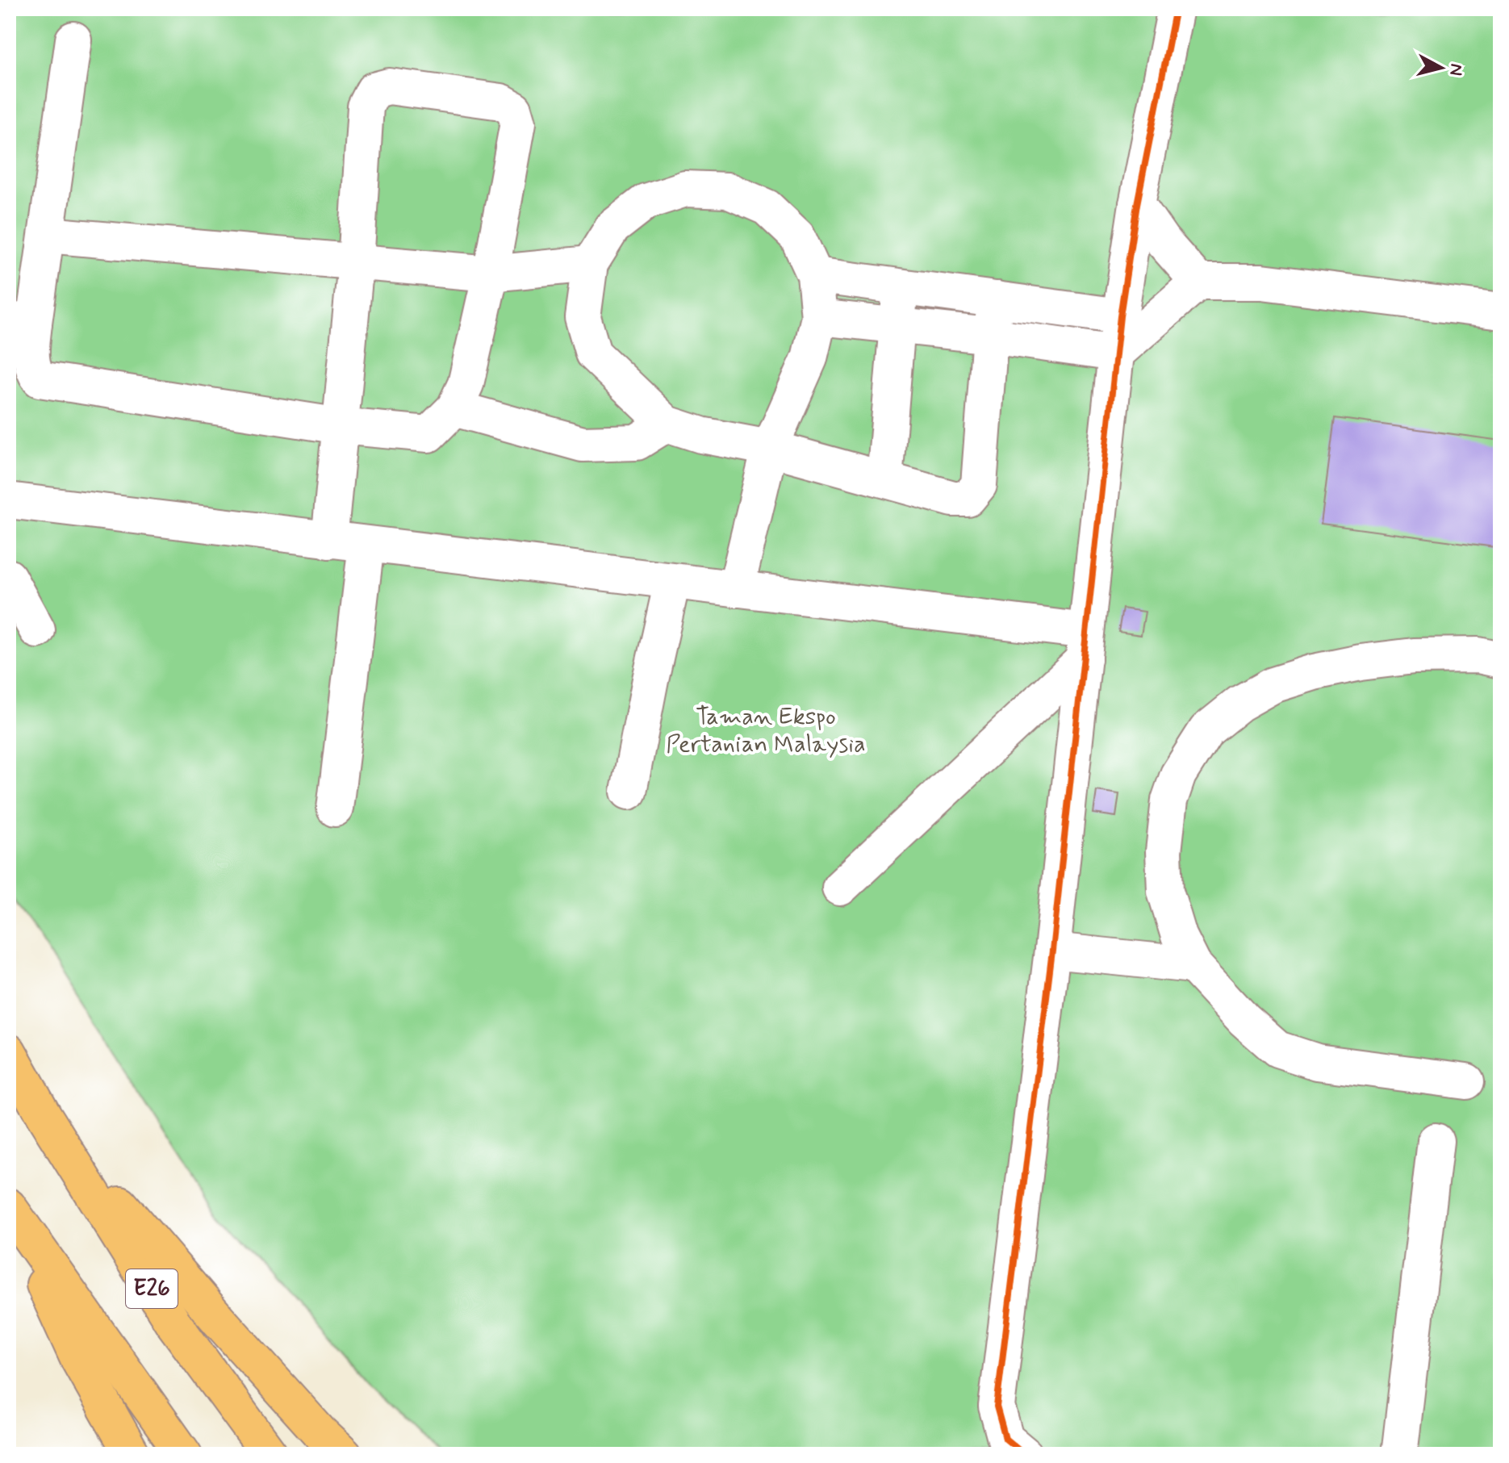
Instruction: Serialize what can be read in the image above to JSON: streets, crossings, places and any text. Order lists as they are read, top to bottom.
{
  "streets": {
    "highway": ["E26"]
  },
  "parks": ["Taman Ekspo Pertanian Malaysia"],
  "north": "right"
}
